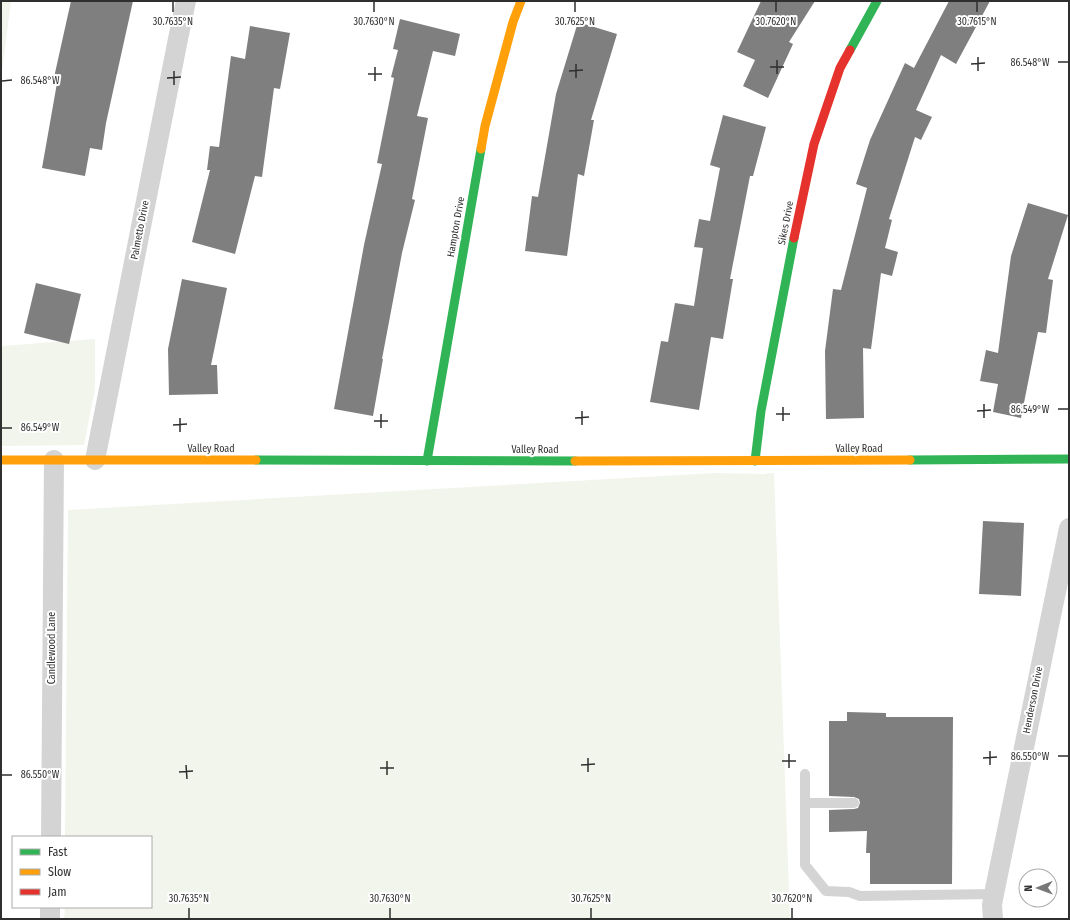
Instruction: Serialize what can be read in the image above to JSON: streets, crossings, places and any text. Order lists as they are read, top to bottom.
{
  "streets": {
    "street": [
      "Sikes Drive",
      "Hampton Drive",
      "Palmetto Drive",
      "Valley Road",
      "Candlewood Lane",
      "Henderson Drive"
    ]
  },
  "crossings": [
    ["Sikes Drive", "Valley Road"],
    ["Hampton Drive", "Valley Road"],
    ["Palmetto Drive", "Valley Road"],
    ["Valley Road", "Candlewood Lane"]
  ],
  "legend": ["Fast", "Slow", "Jam"],
  "north": "left",
  "coordinates": [
    "30.7635°N",
    "30.7630°N",
    "30.7625°N",
    "30.7620°N",
    "30.7615°N",
    "86.548°W",
    "86.549°W",
    "86.550°W"
  ]
}
